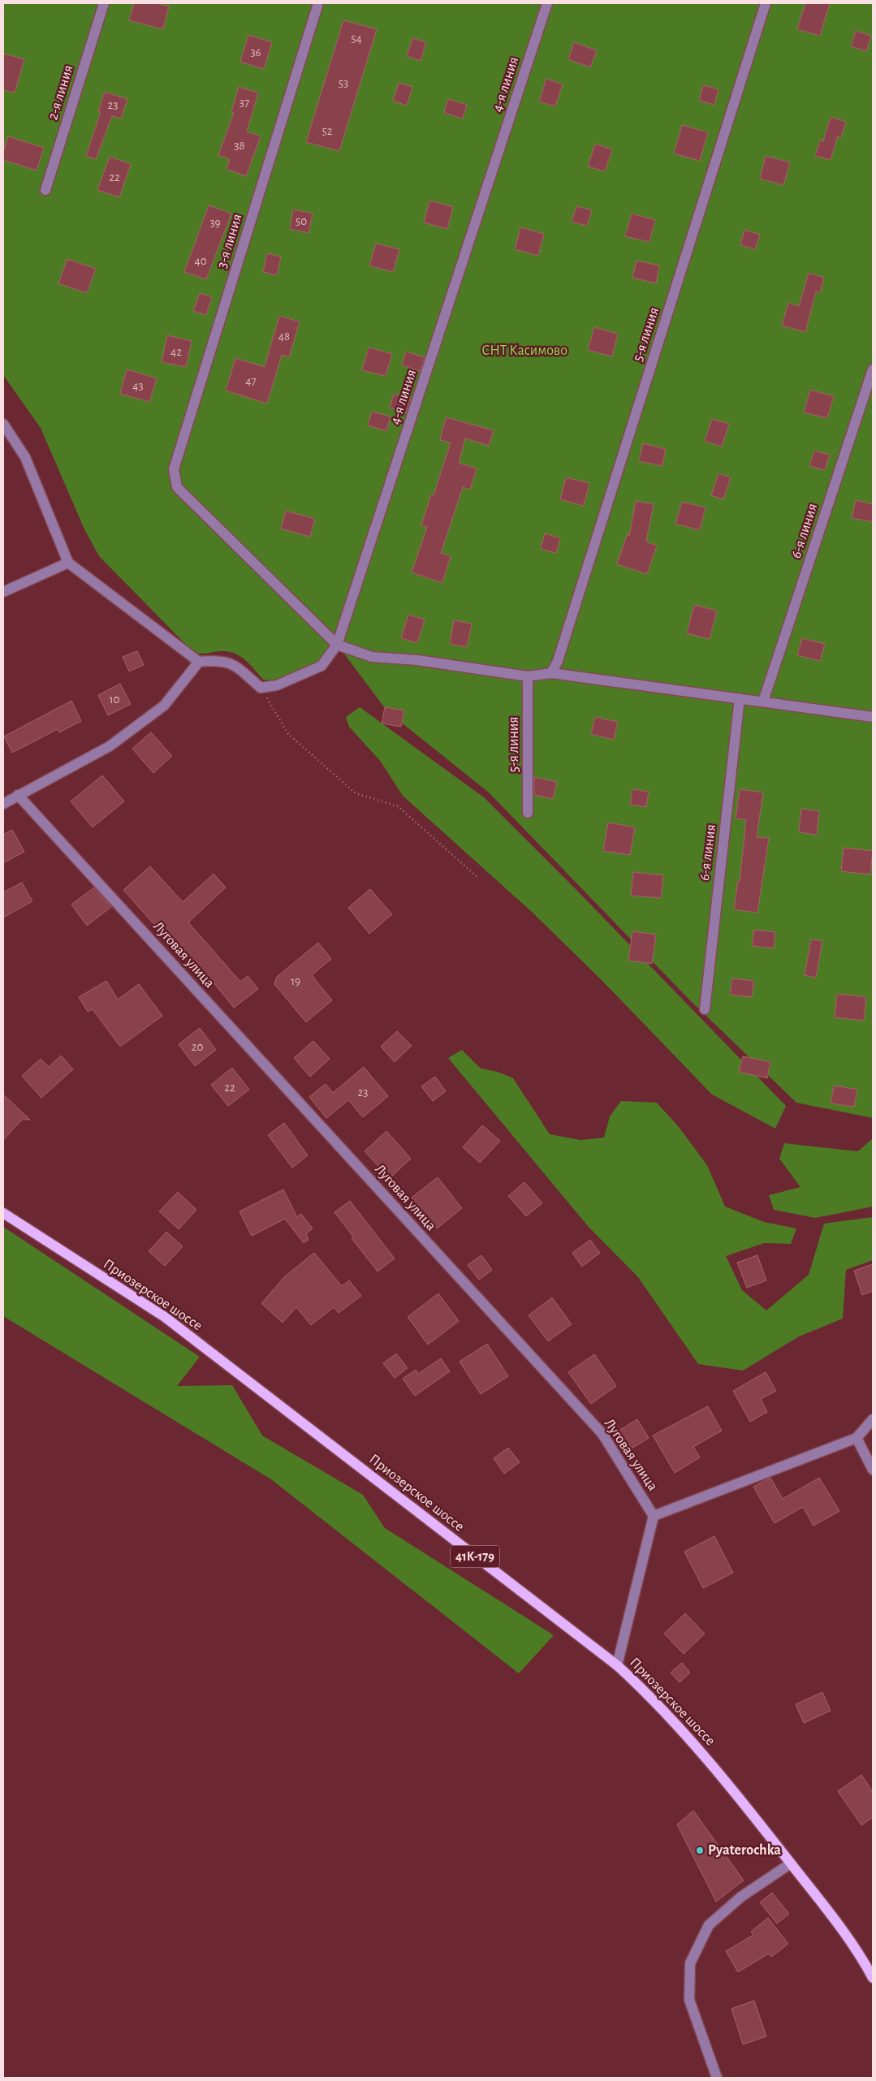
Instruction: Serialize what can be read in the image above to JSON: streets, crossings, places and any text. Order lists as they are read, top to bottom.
{
  "streets": {
    "main road": ["Приозерское шоссе", "41К-179"],
    "street": [
      "4-я линия",
      "2-я линия",
      "3-я линия",
      "5-я линия",
      "6-я линия",
      "Луговая улица"
    ]
  },
  "crossings": [
    ["4-я линия", "3-я линия"]
  ],
  "parks": ["СНТ Касимово"],
  "places": ["Pyaterochka"],
  "house_numbers": [
    "54",
    "36",
    "53",
    "37",
    "23",
    "52",
    "38",
    "22",
    "50",
    "39",
    "40",
    "48",
    "42",
    "47",
    "43",
    "10",
    "19",
    "20",
    "22",
    "23"
  ]
}
